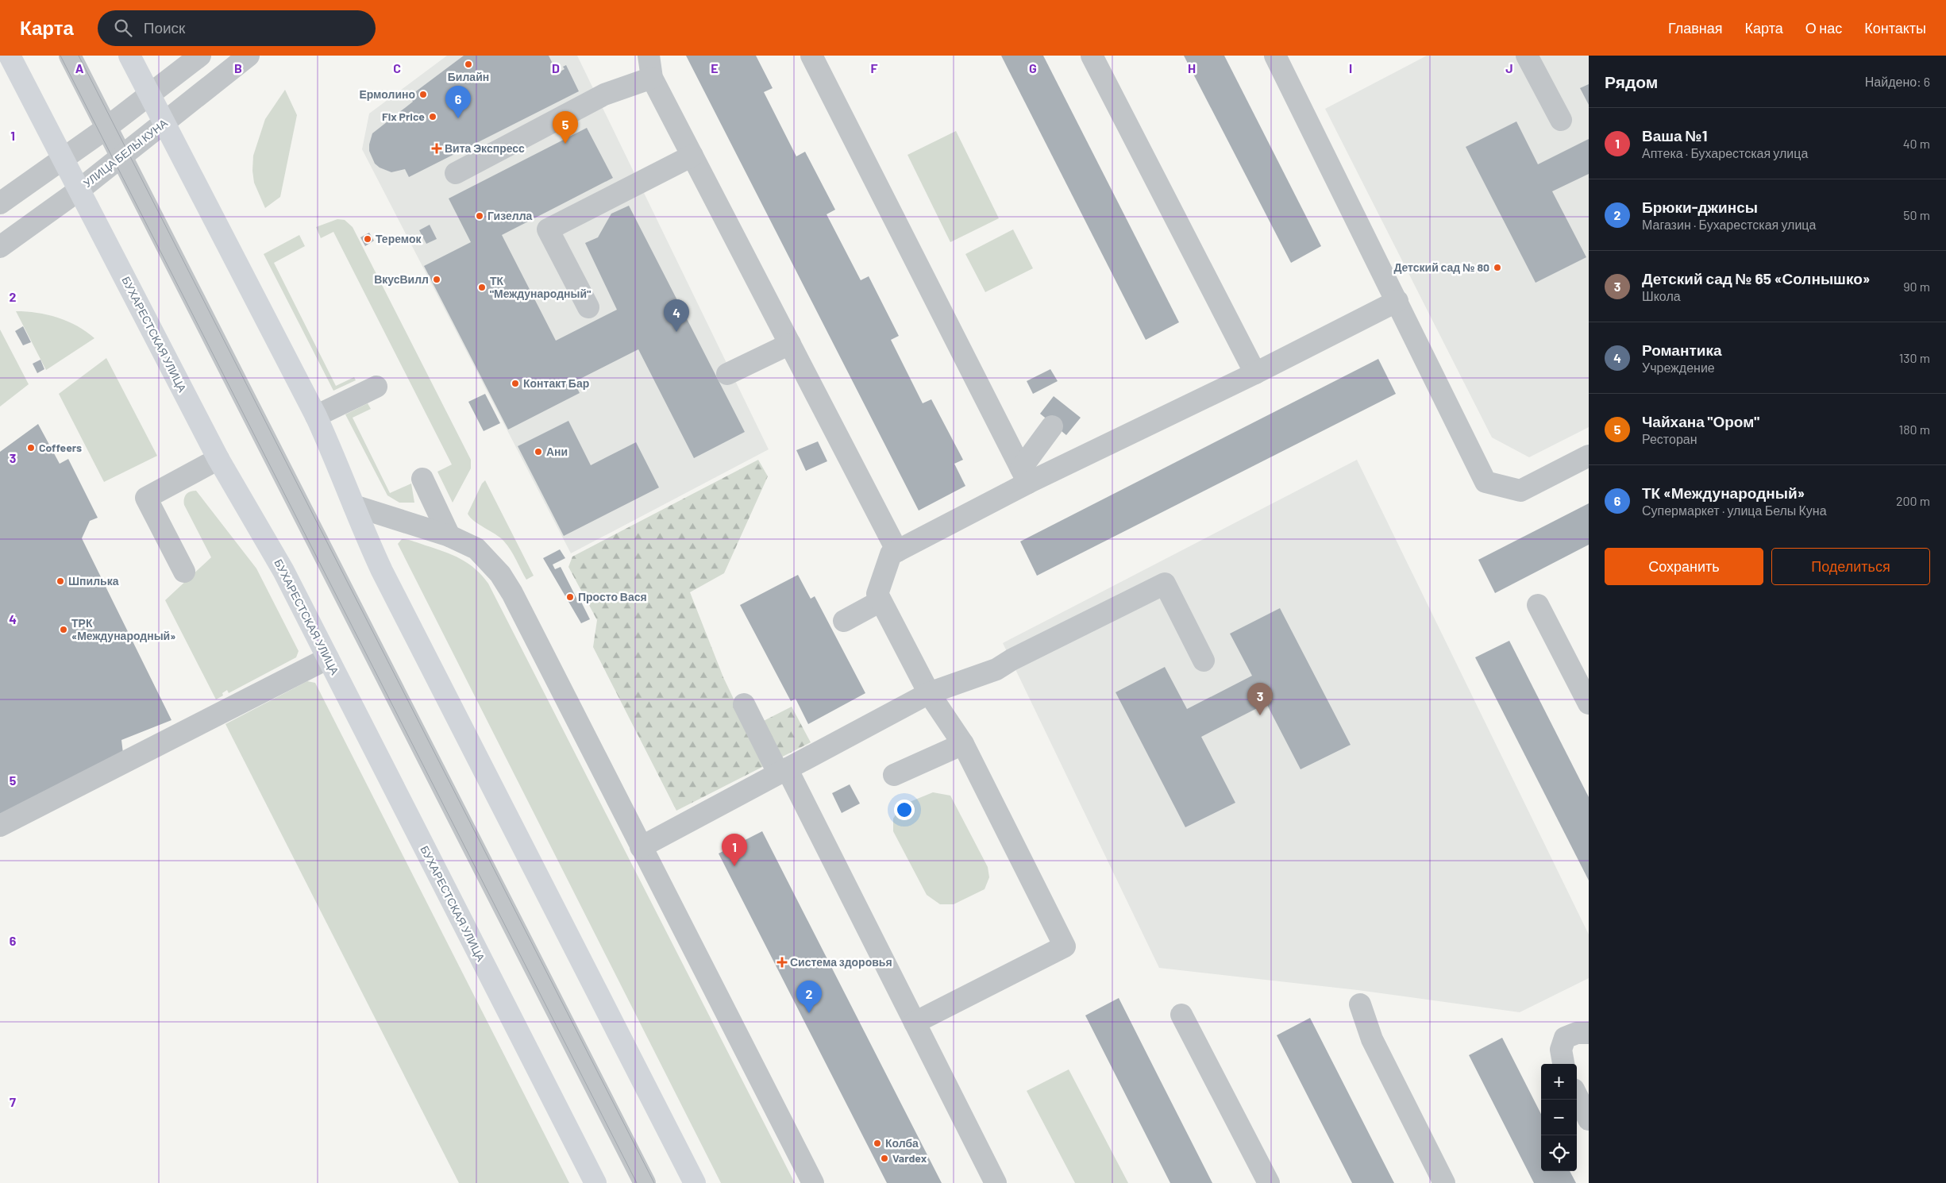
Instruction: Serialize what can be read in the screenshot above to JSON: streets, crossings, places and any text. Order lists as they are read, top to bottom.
{
  "streets": {
    "main road": ["БУХАРЕСТСКАЯ УЛИЦА"],
    "street": ["УЛИЦА БЕЛЫ КУНА"]
  },
  "crossings": [
    ["УЛИЦА БЕЛЫ КУНА", "БУХАРЕСТСКАЯ УЛИЦА"]
  ],
  "places": {
    "other": [
      "Билайн",
      "Ермолино",
      "Fix Price",
      "Гизелла",
      "Теремок",
      "Детский сад № 80",
      "ВкусВилл",
      "ТК \"Международный\"",
      "Контакт Бар",
      "Coffeers",
      "Ани",
      "Шпилька",
      "Просто Вася",
      "ТРК «Международный»",
      "Колба",
      "Vardex"
    ],
    "health": ["Вита Экспресс", "Система здоровья"]
  },
  "page": {
    "header": "Карта",
    "search": "Поиск",
    "nav": [
      "Главная",
      "Карта",
      "О нас",
      "Контакты"
    ],
    "heading": ["Рядом", "Найдено: 6"],
    "pins": [
      "6",
      "5",
      "4",
      "3",
      "1",
      "2"
    ],
    "list": [
      {
        "mark": "1",
        "name": "Ваша №1",
        "note": "Аптека · Бухарестская улица",
        "value": "40 m"
      },
      {
        "mark": "2",
        "name": "Брюки-джинсы",
        "note": "Магазин · Бухарестская улица",
        "value": "50 m"
      },
      {
        "mark": "3",
        "name": "Детский сад № 65 «Солнышко»",
        "note": "Школа",
        "value": "90 m"
      },
      {
        "mark": "4",
        "name": "Романтика",
        "note": "Учреждение",
        "value": "130 m"
      },
      {
        "mark": "5",
        "name": "Чайхана \"Ором\"",
        "note": "Ресторан",
        "value": "180 m"
      },
      {
        "mark": "6",
        "name": "ТК «Международный»",
        "note": "Супермаркет · улица Белы Куна",
        "value": "200 m"
      }
    ],
    "buttons": ["Сохранить", "Поделиться"],
    "map_buttons": ["+", "−"]
  },
  "grid": {
    "columns": [
      "A",
      "B",
      "C",
      "D",
      "E",
      "F",
      "G",
      "H",
      "I",
      "J"
    ],
    "rows": [
      "1",
      "2",
      "3",
      "4",
      "5",
      "6",
      "7"
    ]
  }
}
